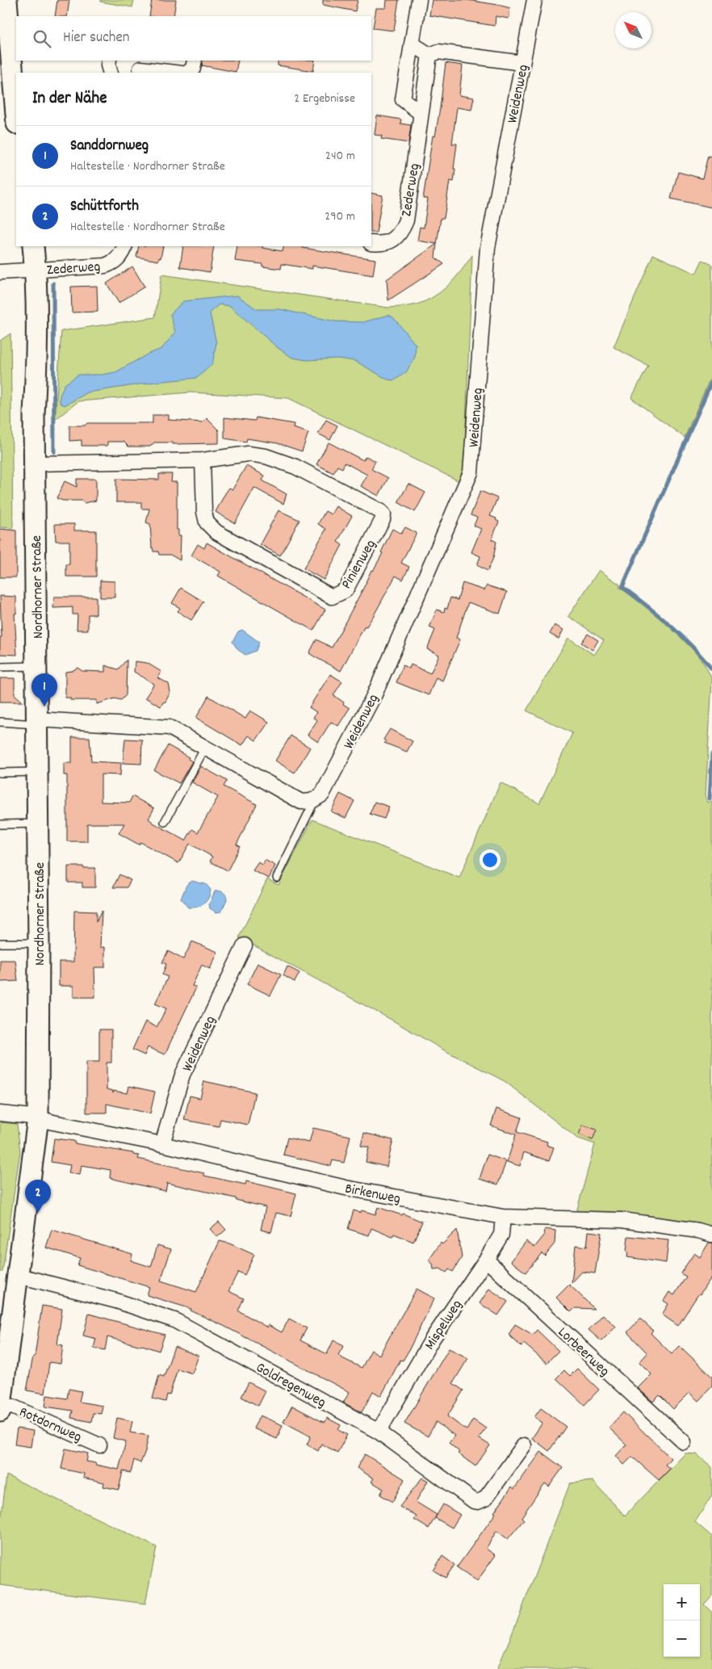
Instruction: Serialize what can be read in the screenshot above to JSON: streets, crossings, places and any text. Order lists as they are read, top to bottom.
{
  "streets": {
    "street": [
      "Weidenweg",
      "Zederweg",
      "Pinienweg",
      "Nordhorner Straße",
      "Birkenweg",
      "Mispelweg",
      "Lorbeerweg",
      "Goldregenweg",
      "Rotdornweg"
    ]
  },
  "crossings": [
    ["Weidenweg", "Birkenweg"],
    ["Zederweg", "Nordhorner Straße"],
    ["Pinienweg", "Nordhorner Straße"],
    ["Nordhorner Straße", "Birkenweg"],
    ["Nordhorner Straße", "Goldregenweg"],
    ["Nordhorner Straße", "Rotdornweg"],
    ["Birkenweg", "Mispelweg"],
    ["Mispelweg", "Lorbeerweg"],
    ["Mispelweg", "Goldregenweg"]
  ],
  "north": "top left",
  "page": {
    "search": "Hier suchen",
    "heading": ["In der Nähe", "2 Ergebnisse"],
    "list": [
      {
        "mark": "1",
        "name": "Sanddornweg",
        "note": "Haltestelle · Nordhorner Straße",
        "value": "240 m"
      },
      {
        "mark": "2",
        "name": "Schüttforth",
        "note": "Haltestelle · Nordhorner Straße",
        "value": "290 m"
      }
    ],
    "pins": ["1", "2"],
    "map_buttons": ["+", "−"]
  }
}
